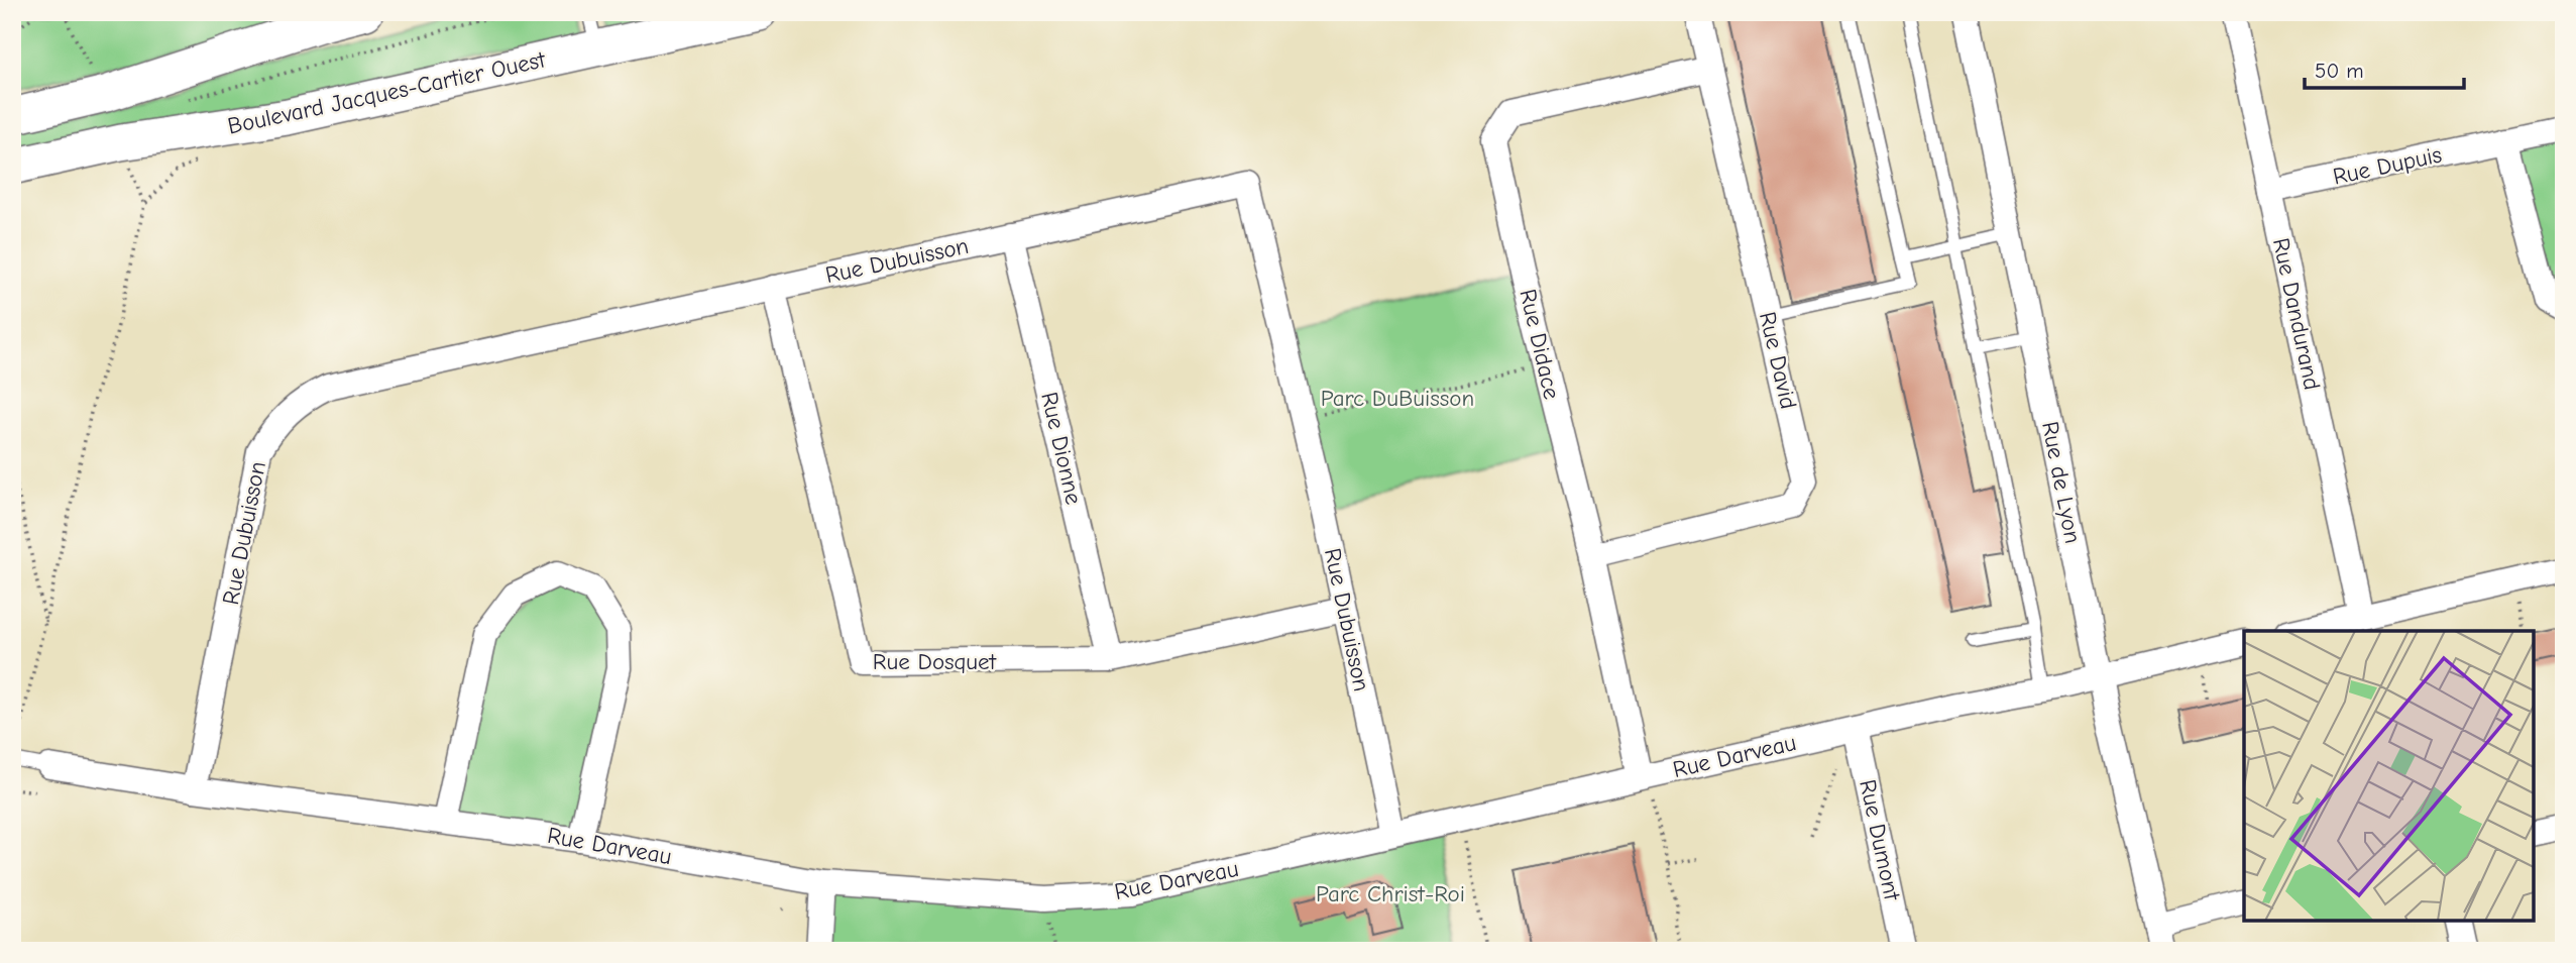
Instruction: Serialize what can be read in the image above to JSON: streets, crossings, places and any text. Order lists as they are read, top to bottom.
{
  "streets": {
    "main road": ["Boulevard Jacques-Cartier Ouest"],
    "street": [
      "Rue Dupuis",
      "Rue Dubuisson",
      "Rue Dandurand",
      "Rue Didace",
      "Rue David",
      "Rue Dionne",
      "Rue de Lyon",
      "Rue Dosquet",
      "Rue Darveau",
      "Rue Dumont"
    ]
  },
  "crossings": [
    ["Rue Dupuis", "Rue Dandurand"],
    ["Rue Dubuisson", "Rue Dionne"],
    ["Rue Dubuisson", "Rue Dosquet"],
    ["Rue Dubuisson", "Rue Darveau"],
    ["Rue Didace", "Rue David"],
    ["Rue Didace", "Rue Darveau"],
    ["Rue Dionne", "Rue Dosquet"],
    ["Rue de Lyon", "Rue Darveau"],
    ["Rue Darveau", "Rue Dumont"]
  ],
  "parks": ["Parc DuBuisson", "Parc Christ-Roi"],
  "scale_bar": "50 m"
}
